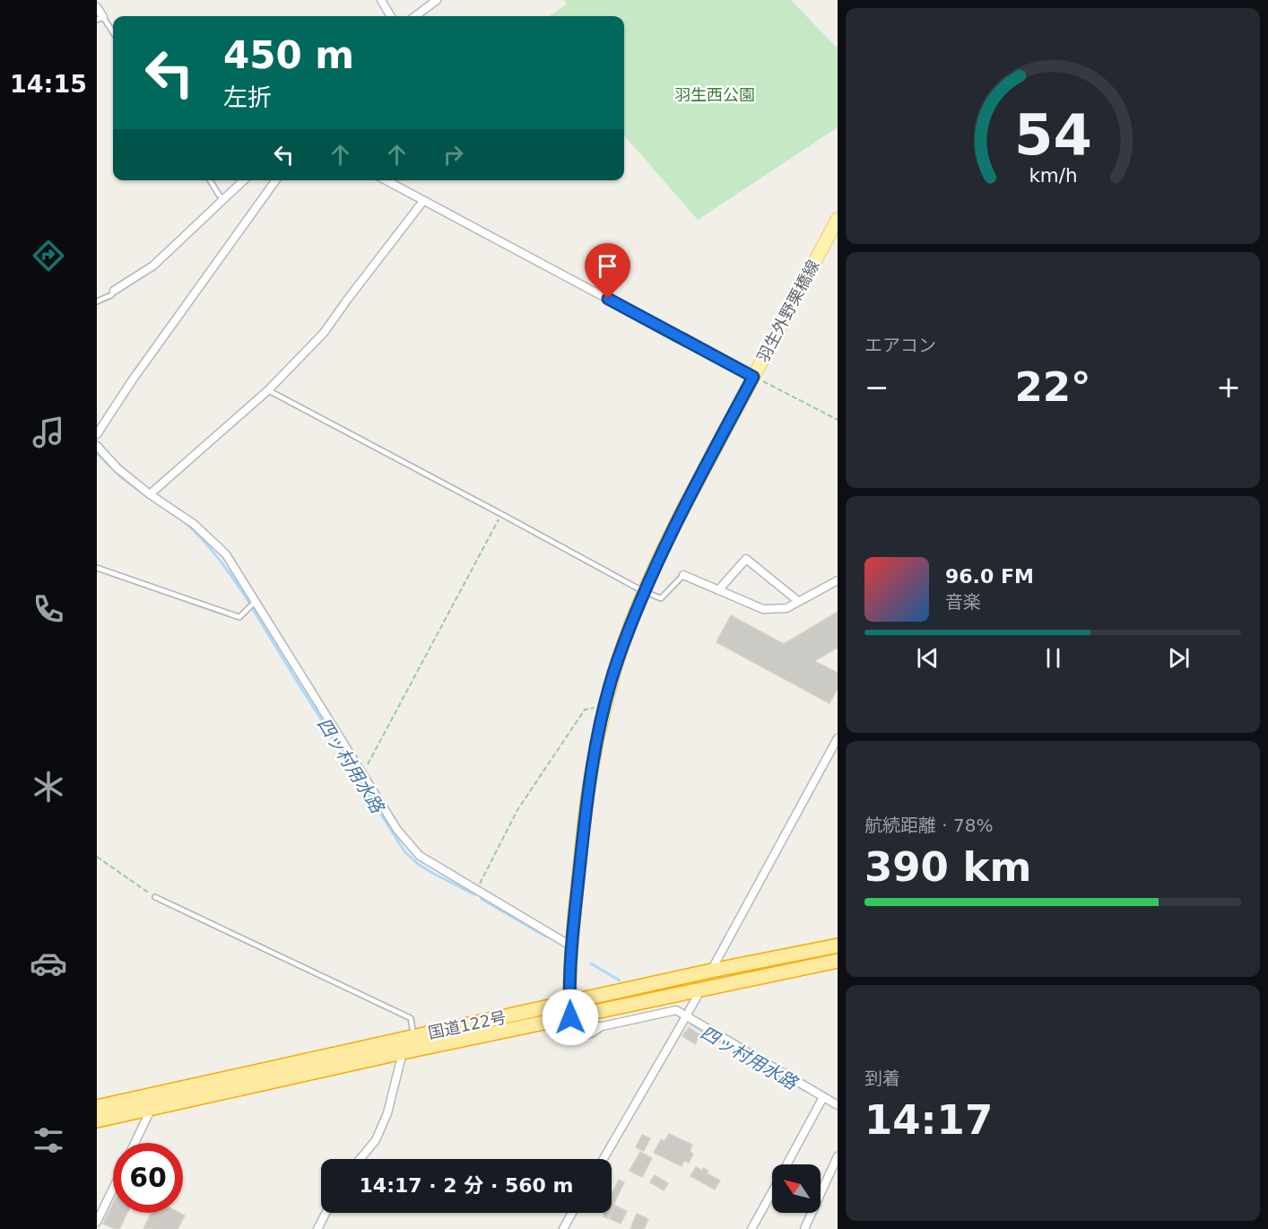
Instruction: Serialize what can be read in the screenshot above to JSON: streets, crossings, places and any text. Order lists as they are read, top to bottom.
{
  "streets": {
    "highway": ["国道122号"],
    "main road": ["羽生外野栗橋線"]
  },
  "crossings": [
    ["羽生外野栗橋線", "国道122号"]
  ],
  "water": ["四ッ村用水路"],
  "parks": ["羽生西公園"],
  "north": "top left",
  "page": {
    "tabs": "14:15",
    "turn": ["450 m", "左折"],
    "tile": [
      "エアコン",
      ["航続距離 · 78%", "390 km"],
      ["到着", "14:17"]
    ],
    "heat": ["−", "22°", "+"],
    "song": ["96.0 FM", "音楽"],
    "limit": "60",
    "trip": "14:17 · 2 分 · 560 m",
    "gauge": ["54", "km/h"]
  }
}
